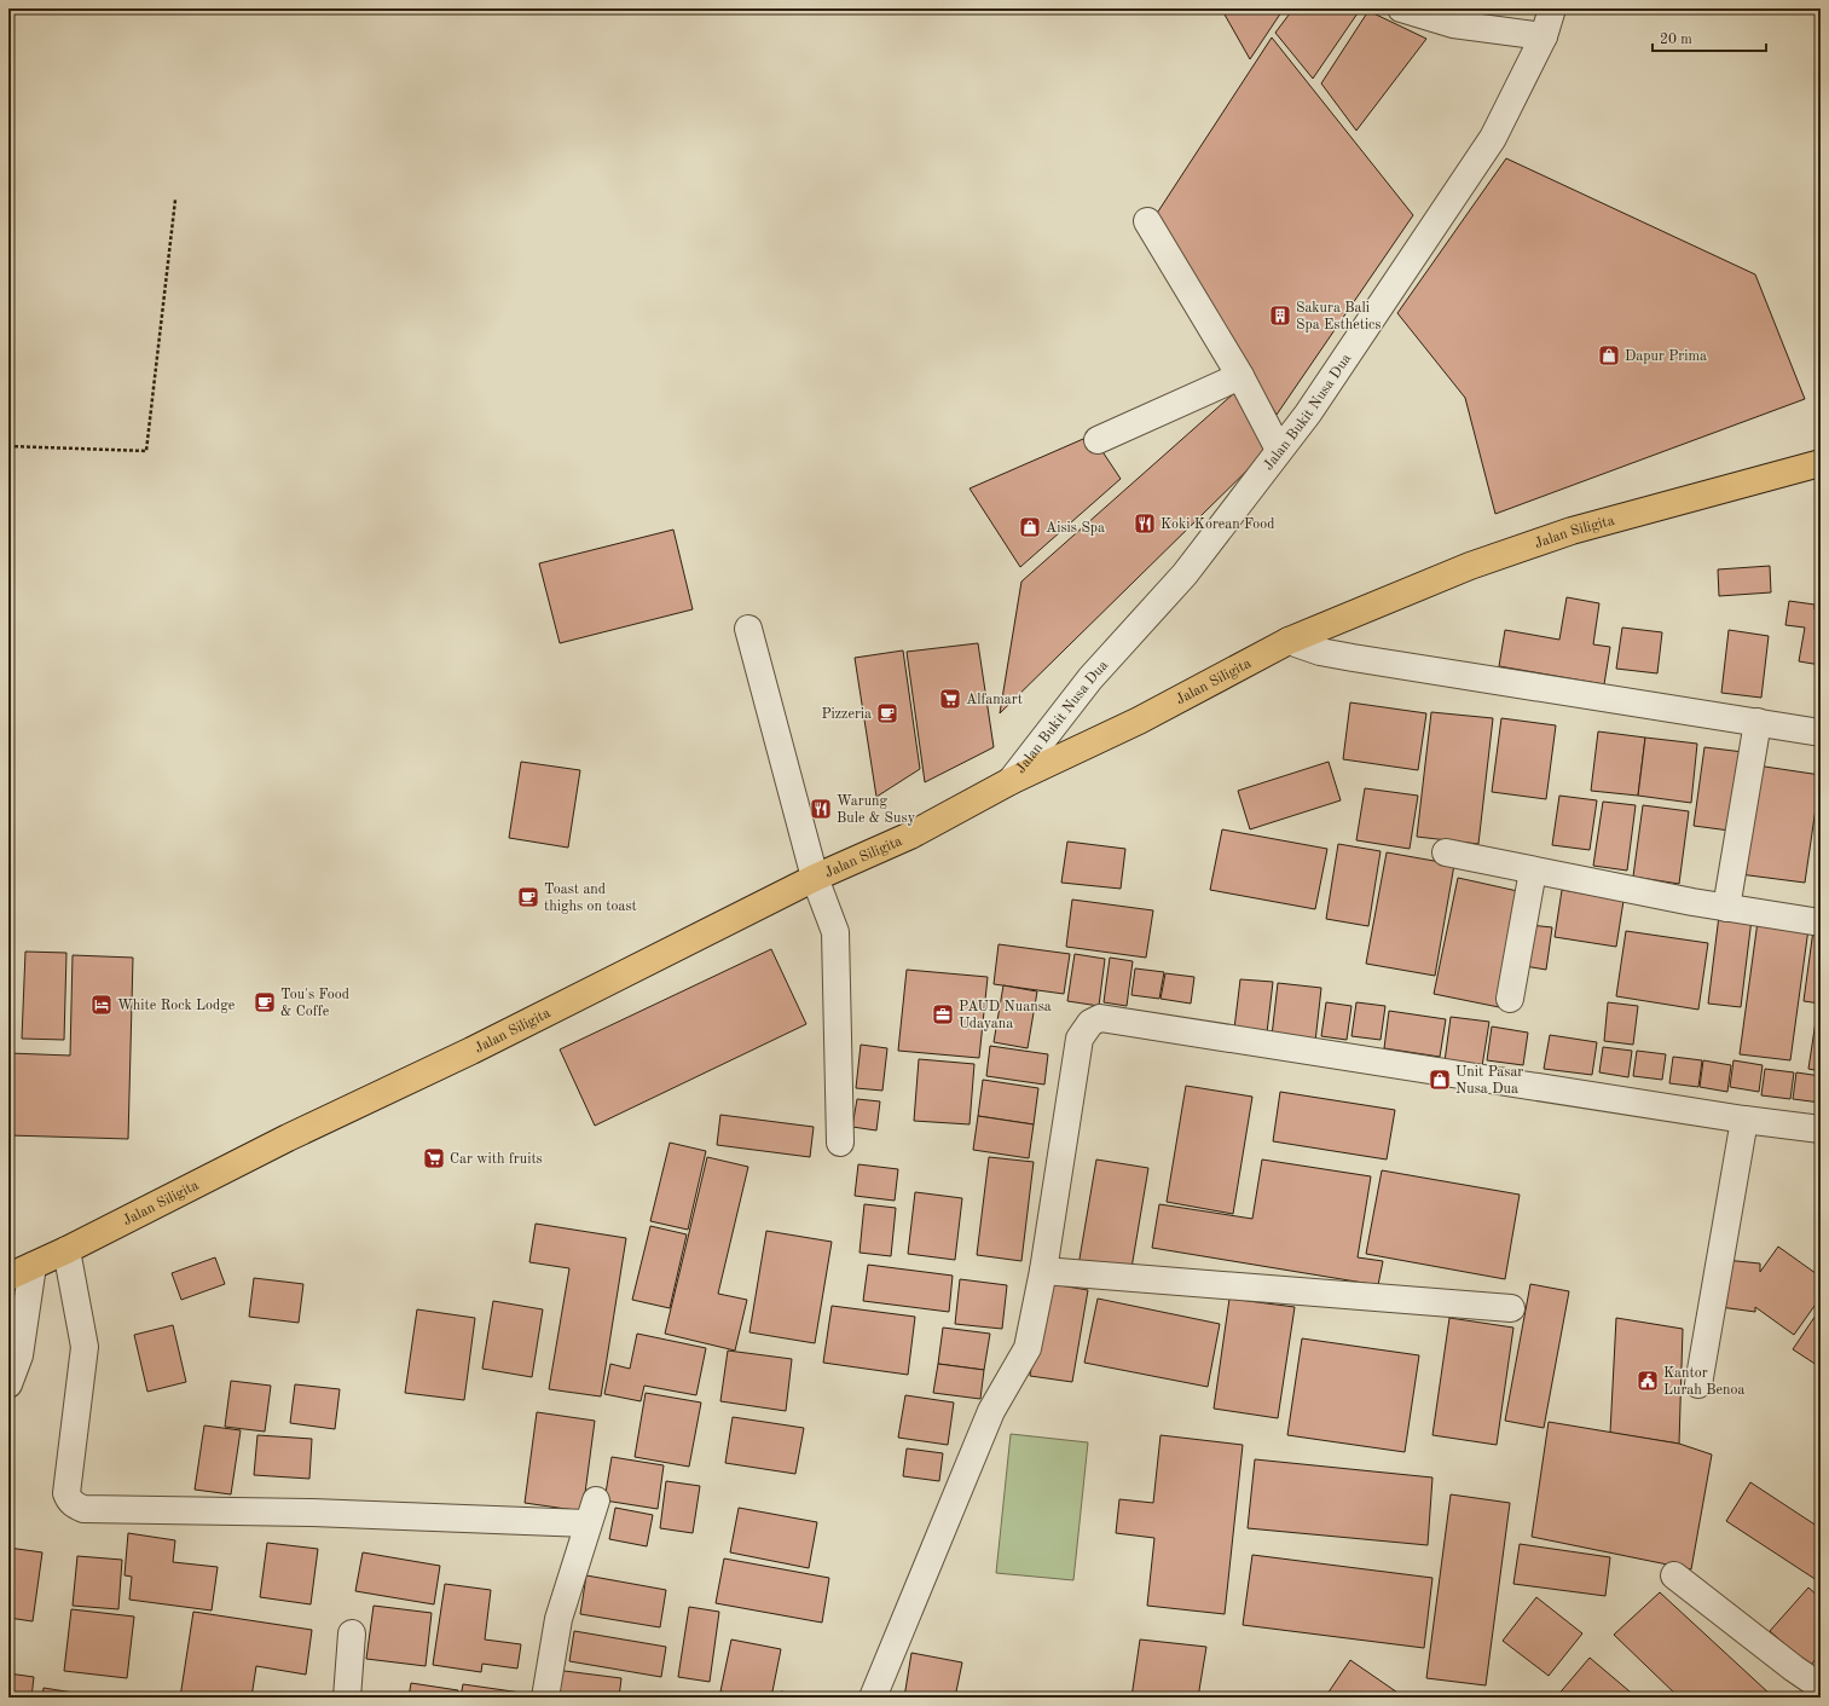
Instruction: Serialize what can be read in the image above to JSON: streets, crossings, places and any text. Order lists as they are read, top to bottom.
{
  "streets": {
    "main road": ["Jalan Siligita"],
    "street": ["Jalan Bukit Nusa Dua"]
  },
  "crossings": [
    ["Jalan Bukit Nusa Dua", "Jalan Siligita"]
  ],
  "places": {
    "building": ["Sakura Bali Spa Esthetics"],
    "shop": ["Dapur Prima", "Aisis Spa", "Unit Pasar Nusa Dua"],
    "restaurant": ["Koki Korean Food", "Warung Bule & Susy"],
    "supermarket": ["Alfamart", "Car with fruits"],
    "cafe": ["Pizzeria", "Toast and thighs on toast", "Tou's Food & Coffe"],
    "hotel": ["White Rock Lodge"],
    "office": ["PAUD Nuansa Udayana"],
    "public building": ["Kantor Lurah Benoa"]
  },
  "scale_bar": "20 m"
}
